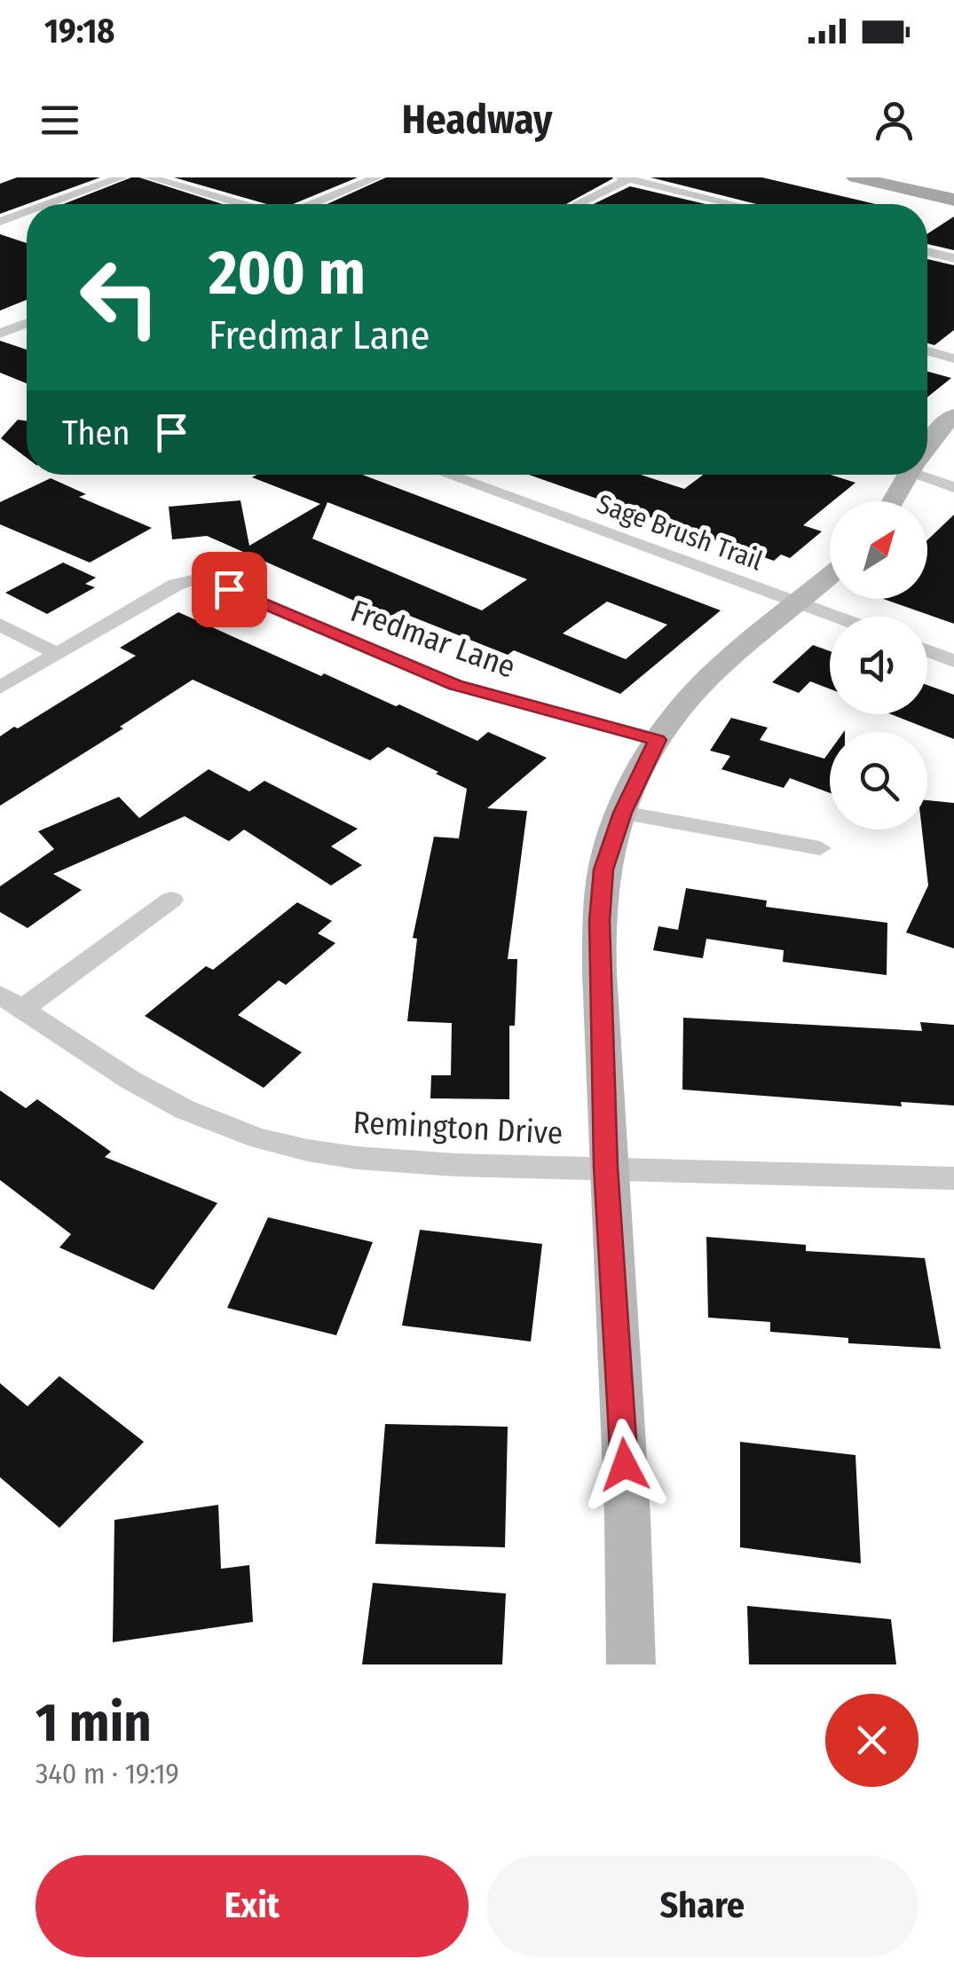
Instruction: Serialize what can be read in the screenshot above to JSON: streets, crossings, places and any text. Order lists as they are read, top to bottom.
{
  "streets": {
    "street": ["Sage Brush Trail", "Fredmar Lane", "Remington Drive"]
  },
  "north": "top right",
  "page": {
    "status": "19:18",
    "header": "Headway",
    "turn": ["200 m", "Fredmar Lane"],
    "then": "Then",
    "heading": ["1 min", "340 m · 19:19"],
    "buttons": ["Exit", "Share"]
  }
}
